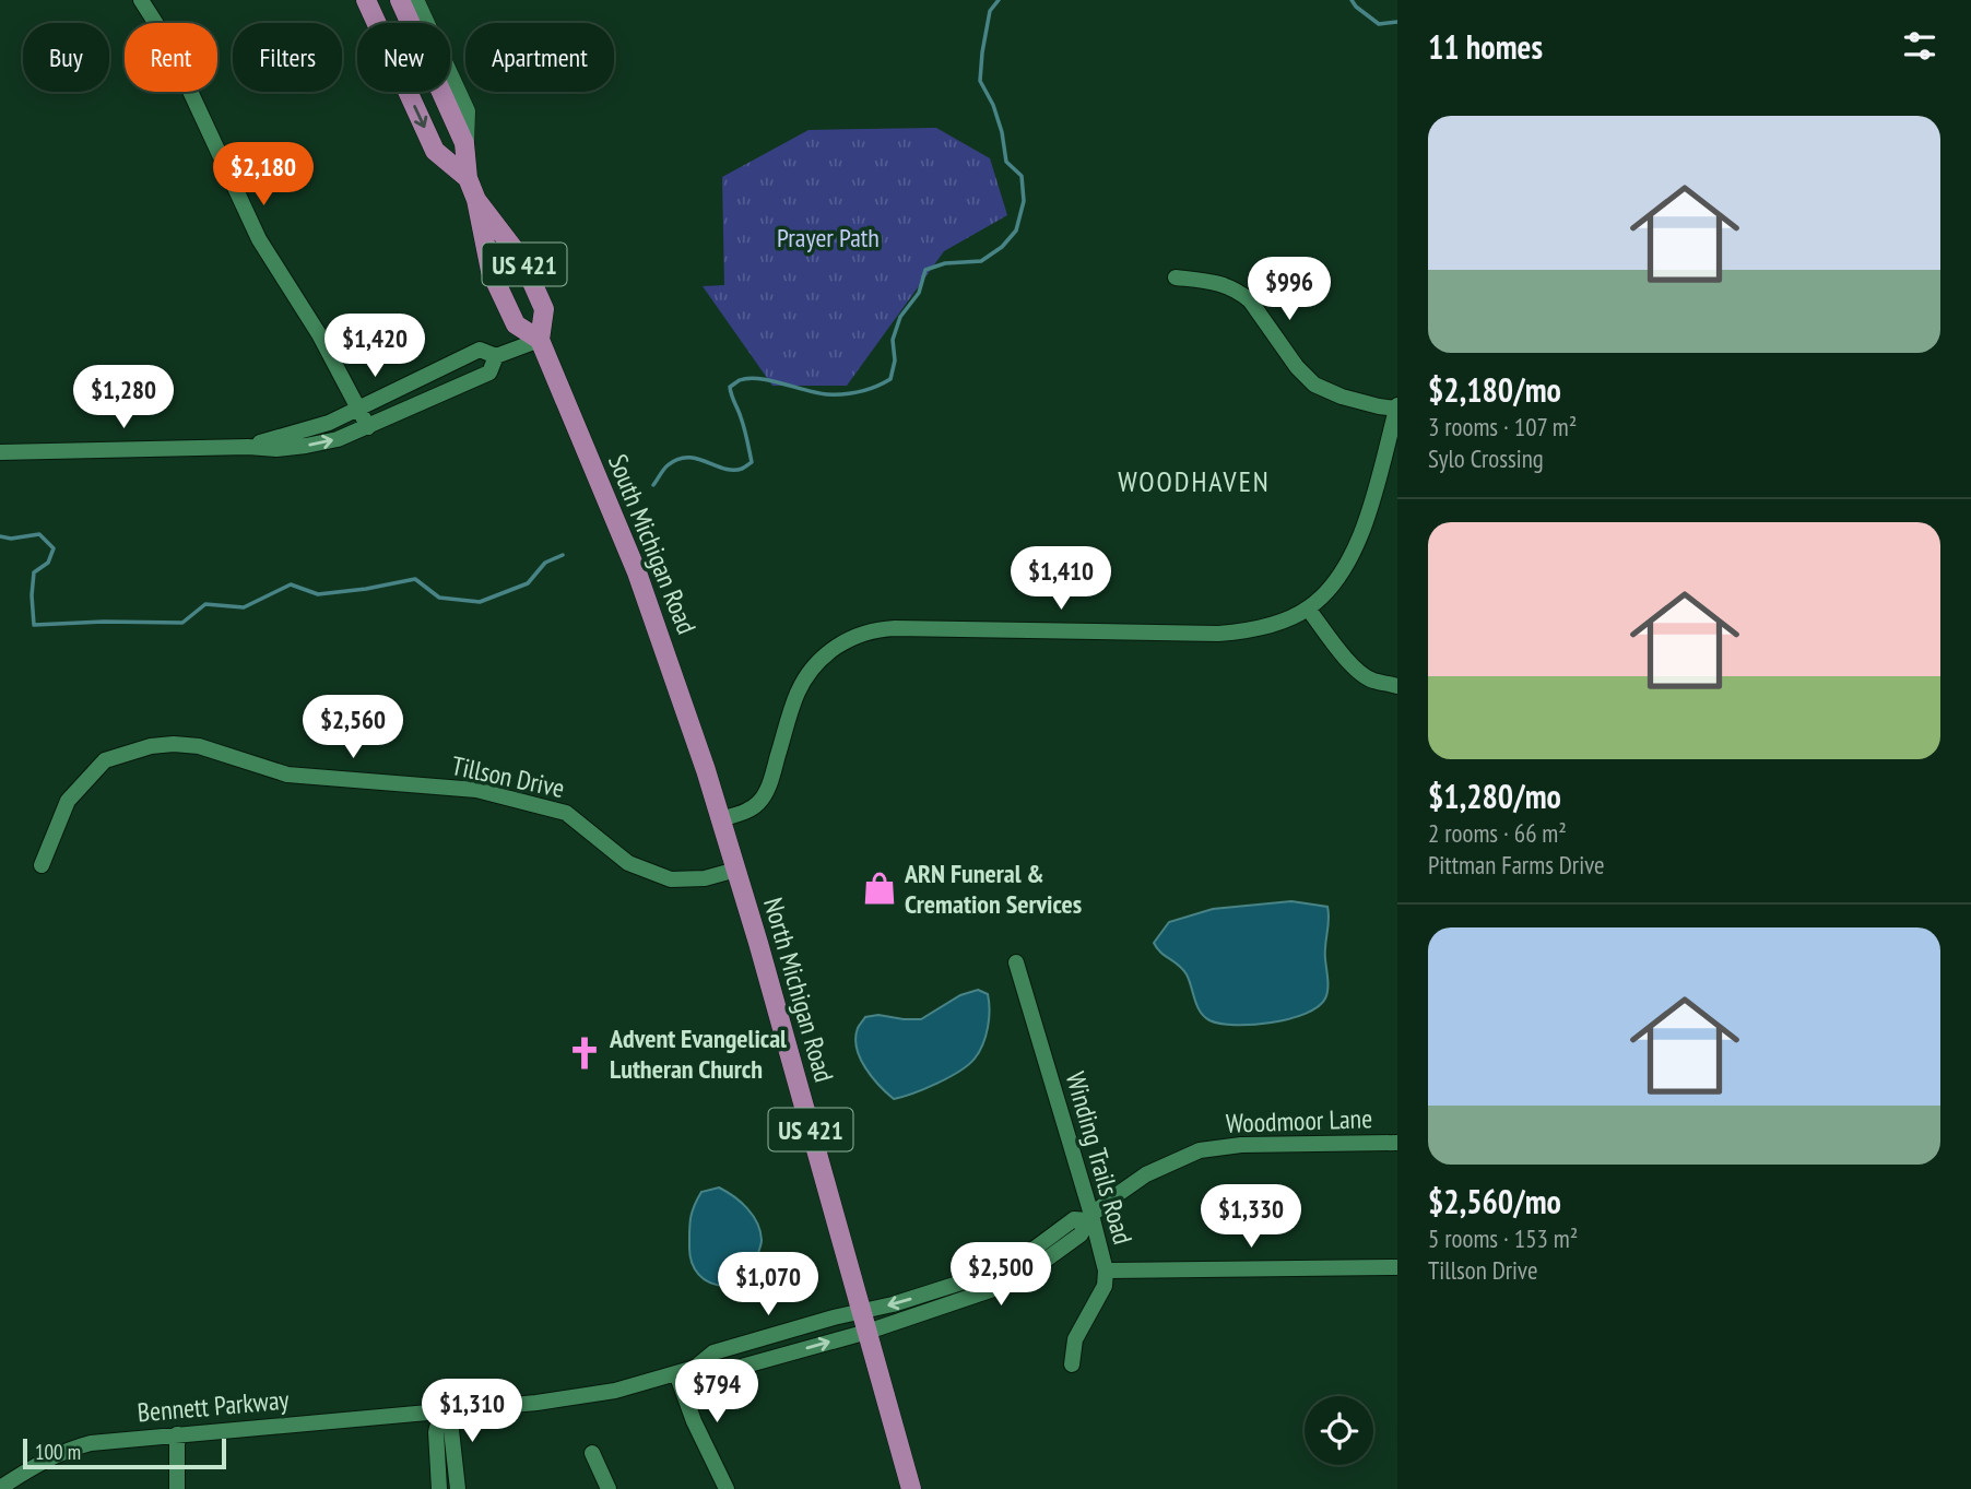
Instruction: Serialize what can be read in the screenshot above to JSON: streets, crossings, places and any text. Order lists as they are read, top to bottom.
{
  "streets": {
    "main road": ["US 421", "South Michigan Road", "North Michigan Road"],
    "street": [
      "Tillson Drive",
      "Woodmoor Lane",
      "Winding Trails Road",
      "Bennett Parkway"
    ]
  },
  "crossings": [
    ["South Michigan Road", "North Michigan Road"],
    ["Tillson Drive", "North Michigan Road"],
    ["North Michigan Road", "Woodmoor Lane"],
    ["North Michigan Road", "Bennett Parkway"],
    ["Woodmoor Lane", "Winding Trails Road"],
    ["Woodmoor Lane", "Bennett Parkway"]
  ],
  "districts": ["WOODHAVEN"],
  "parks": ["Prayer Path"],
  "places": {
    "shop": ["ARN Funeral & Cremation Services"],
    "church": ["Advent Evangelical Lutheran Church"]
  },
  "scale_bar": "100 m",
  "page": {
    "heading": "11 homes",
    "chip": [
      "Buy",
      "Rent",
      "Filters",
      "New",
      "Apartment"
    ],
    "list": [
      {
        "name": "$2,180/mo",
        "note": "3 rooms · 107 m² · Sylo Crossing"
      },
      {
        "name": "$1,280/mo",
        "note": "2 rooms · 66 m² · Pittman Farms Drive"
      },
      {
        "name": "$2,560/mo",
        "note": "5 rooms · 153 m² · Tillson Drive"
      }
    ],
    "price": [
      "$2,180",
      "$996",
      "$1,420",
      "$1,280",
      "$1,410",
      "$2,560",
      "$1,330",
      "$2,500",
      "$1,070",
      "$794",
      "$1,310"
    ],
    "scale": "100 m"
  }
}
